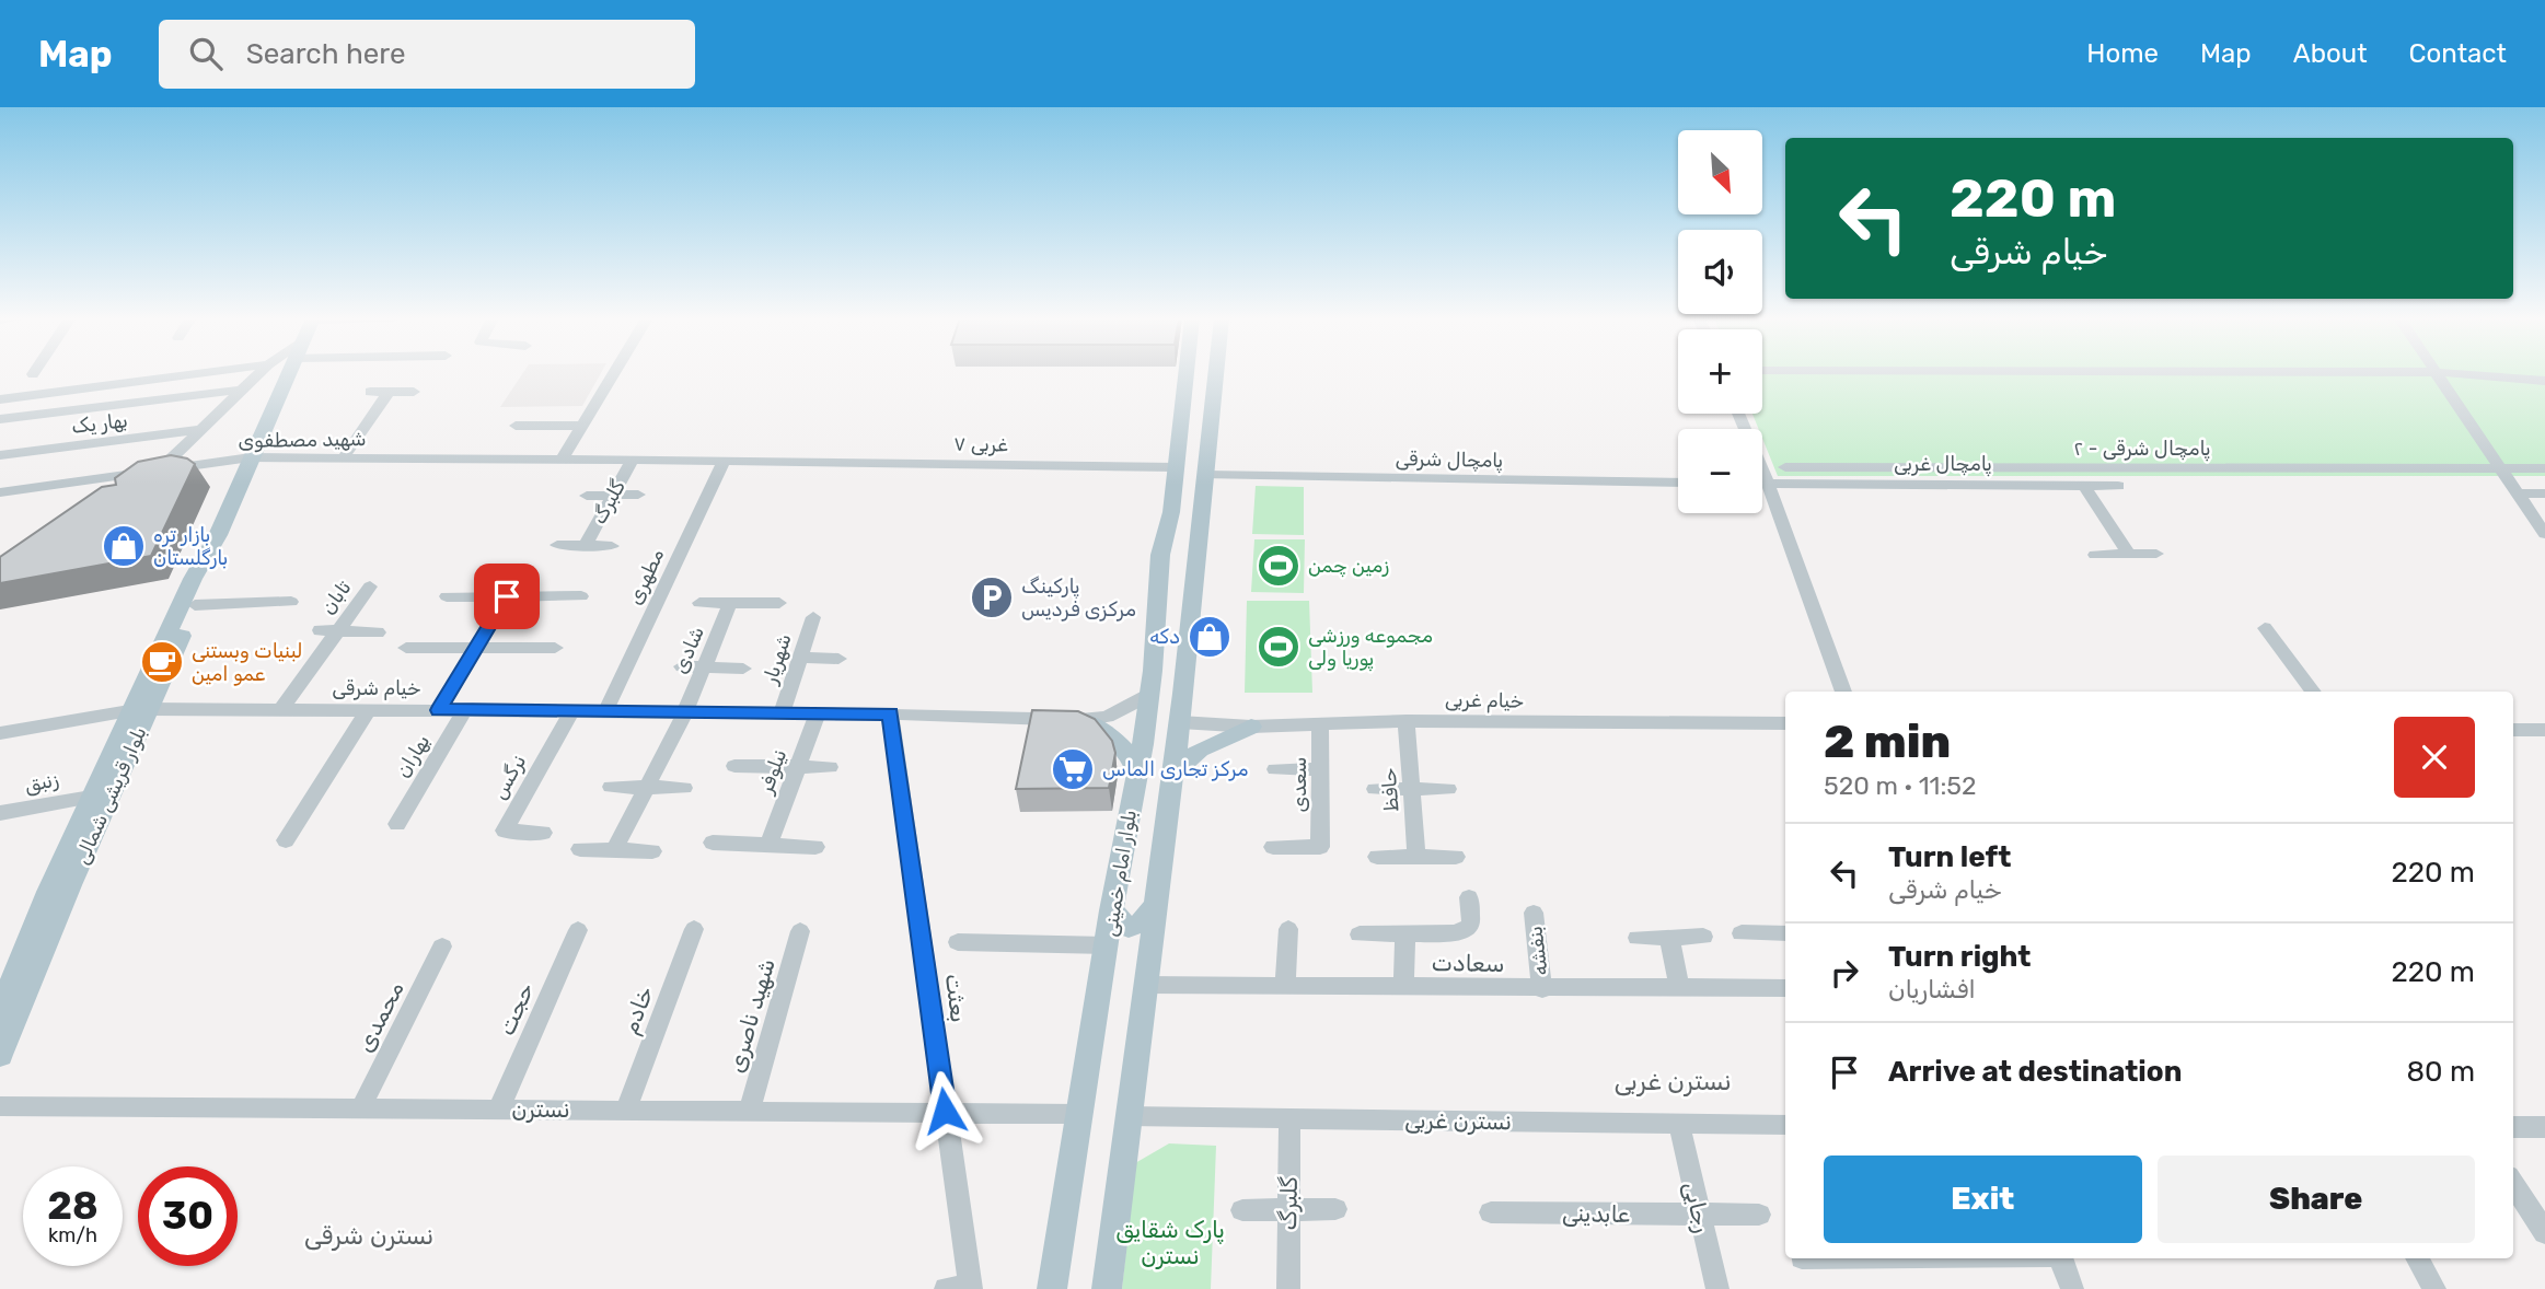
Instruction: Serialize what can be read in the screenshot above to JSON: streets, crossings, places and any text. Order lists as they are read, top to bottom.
{
  "streets": {
    "main road": ["بلوار قریشی شمالی", "بلوار امام خمینی"],
    "street": [
      "بهار یک",
      "شهید مصطفوی",
      "۷ غربی",
      "پامچال شرقی - ۲",
      "پامچال شرقی",
      "پامچال غربی",
      "گلبرگ",
      "مطهری",
      "تابان",
      "شادی",
      "شهریار",
      "خیام شرقی",
      "خیام غربی",
      "بهاران",
      "نیلوفر",
      "نرگس",
      "زنبق",
      "سعدی",
      "حافظ",
      "بنفشه",
      "سعادت",
      "بعثت",
      "حجت",
      "خادم",
      "شهید ناصری",
      "محمدی",
      "نسترن",
      "نسترن غربی",
      "رجایی",
      "عابدینی"
    ]
  },
  "crossings": [
    ["شهید مصطفوی", "۷ غربی"],
    ["شهید مصطفوی", "گلبرگ"],
    ["شهید مصطفوی", "مطهری"],
    ["شهید مصطفوی", "بلوار قریشی شمالی"],
    ["۷ غربی", "بلوار امام خمینی"],
    ["پامچال شرقی", "بلوار امام خمینی"],
    ["گلبرگ", "نسترن غربی"],
    ["مطهری", "خیام شرقی"],
    ["تابان", "خیام شرقی"],
    ["شادی", "خیام شرقی"],
    ["شهریار", "خیام شرقی"],
    ["خیام شرقی", "بهاران"],
    ["خیام شرقی", "نیلوفر"],
    ["خیام شرقی", "نرگس"],
    ["خیام شرقی", "بلوار قریشی شمالی"],
    ["خیام شرقی", "بلوار امام خمینی"],
    ["خیام شرقی", "بعثت"],
    ["خیام غربی", "سعدی"],
    ["خیام غربی", "حافظ"],
    ["خیام غربی", "بلوار امام خمینی"],
    ["زنبق", "بلوار قریشی شمالی"],
    ["بلوار امام خمینی", "سعادت"],
    ["بلوار امام خمینی", "نسترن"],
    ["بلوار امام خمینی", "نسترن غربی"],
    ["بنفشه", "سعادت"],
    ["بعثت", "نسترن"],
    ["حجت", "نسترن"],
    ["خادم", "نسترن"],
    ["شهید ناصری", "نسترن"],
    ["محمدی", "نسترن"],
    ["نسترن غربی", "رجایی"],
    ["رجایی", "عابدینی"]
  ],
  "districts": ["نسترن غربی", "نسترن شرقی"],
  "parks": ["پارک شقایق نسترن"],
  "places": {
    "shop": ["بازار تره بارگلستان", "دکه"],
    "sports": ["زمین چمن", "مجموعه ورزشی پوریا ولی"],
    "parking": ["پارکینگ مرکزی فردیس"],
    "cafe": ["لبنیات وبستنی عمو امین"],
    "supermarket": ["مرکز تجاری الماس"]
  },
  "north": "bottom right",
  "page": {
    "header": "Map",
    "search": "Search here",
    "nav": [
      "Home",
      "Map",
      "About",
      "Contact"
    ],
    "map_buttons": ["+", "−"],
    "turn": ["220 m", "خیام شرقی"],
    "heading": ["2 min", "520 m · 11:52"],
    "list": [
      {
        "name": "Turn left",
        "note": "خیام شرقی",
        "value": "220 m"
      },
      {
        "name": "Turn right",
        "note": "افشاریان",
        "value": "220 m"
      },
      {
        "name": "Arrive at destination",
        "value": "80 m"
      }
    ],
    "buttons": ["Exit", "Share"],
    "speed": "28 km/h",
    "limit": "30"
  }
}
